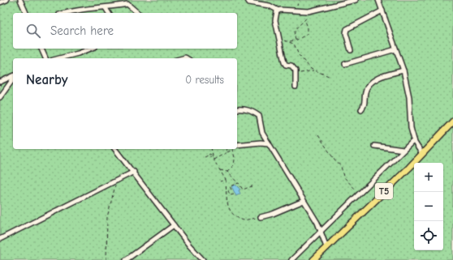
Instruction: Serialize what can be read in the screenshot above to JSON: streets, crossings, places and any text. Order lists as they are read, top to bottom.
{
  "streets": {
    "highway": ["T5"]
  },
  "page": {
    "search": "Search here",
    "heading": ["Nearby", "0 results"],
    "map_buttons": ["+", "−"]
  }
}
